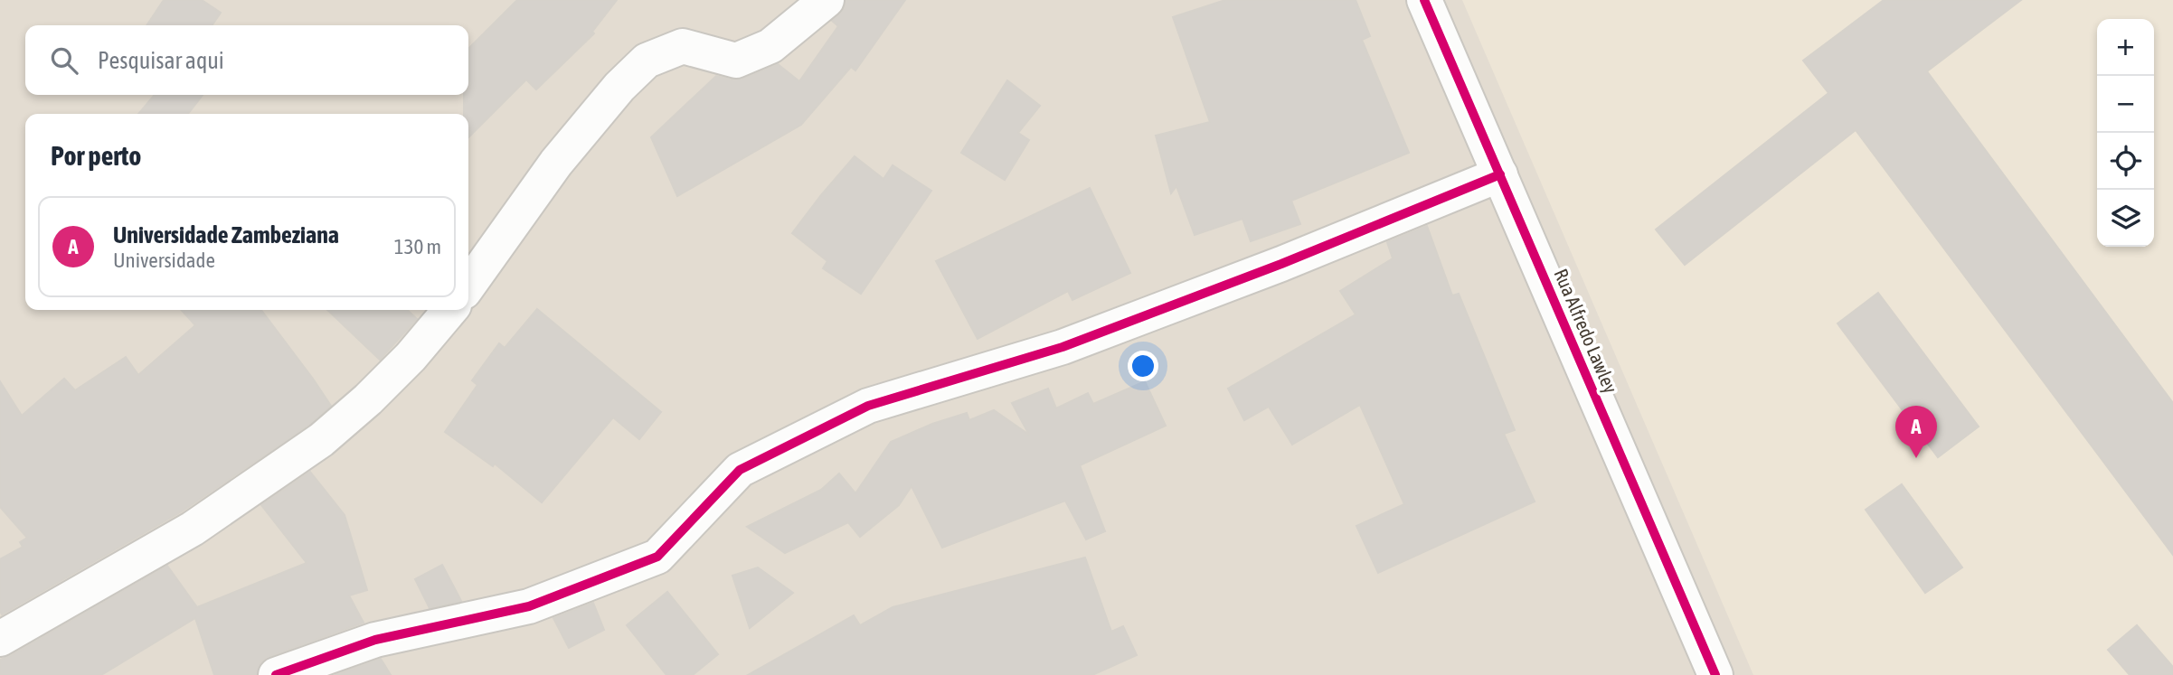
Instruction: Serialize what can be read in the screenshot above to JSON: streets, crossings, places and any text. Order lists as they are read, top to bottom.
{
  "streets": {
    "street": ["Rua Alfredo Lawley"]
  },
  "page": {
    "map_buttons": ["+", "−"],
    "search": "Pesquisar aqui",
    "heading": "Por perto",
    "list": [
      {
        "mark": "A",
        "name": "Universidade Zambeziana",
        "note": "Universidade",
        "value": "130 m"
      }
    ],
    "pins": "A"
  }
}
